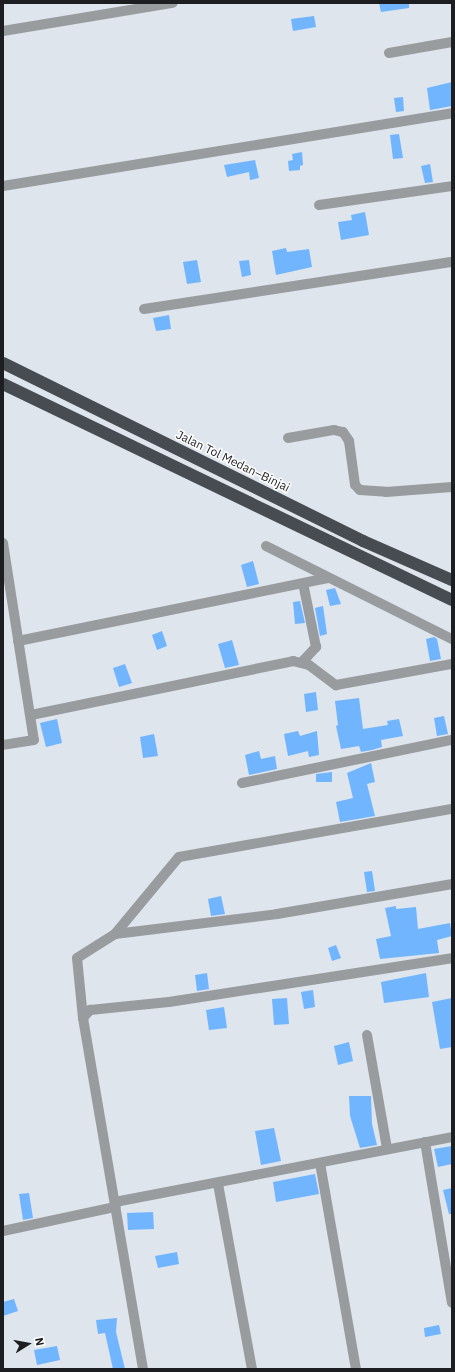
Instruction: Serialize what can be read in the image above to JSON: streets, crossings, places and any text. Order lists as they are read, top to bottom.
{
  "streets": {
    "highway": ["Jalan Tol Medan–Binjai"]
  },
  "north": "right"
}
